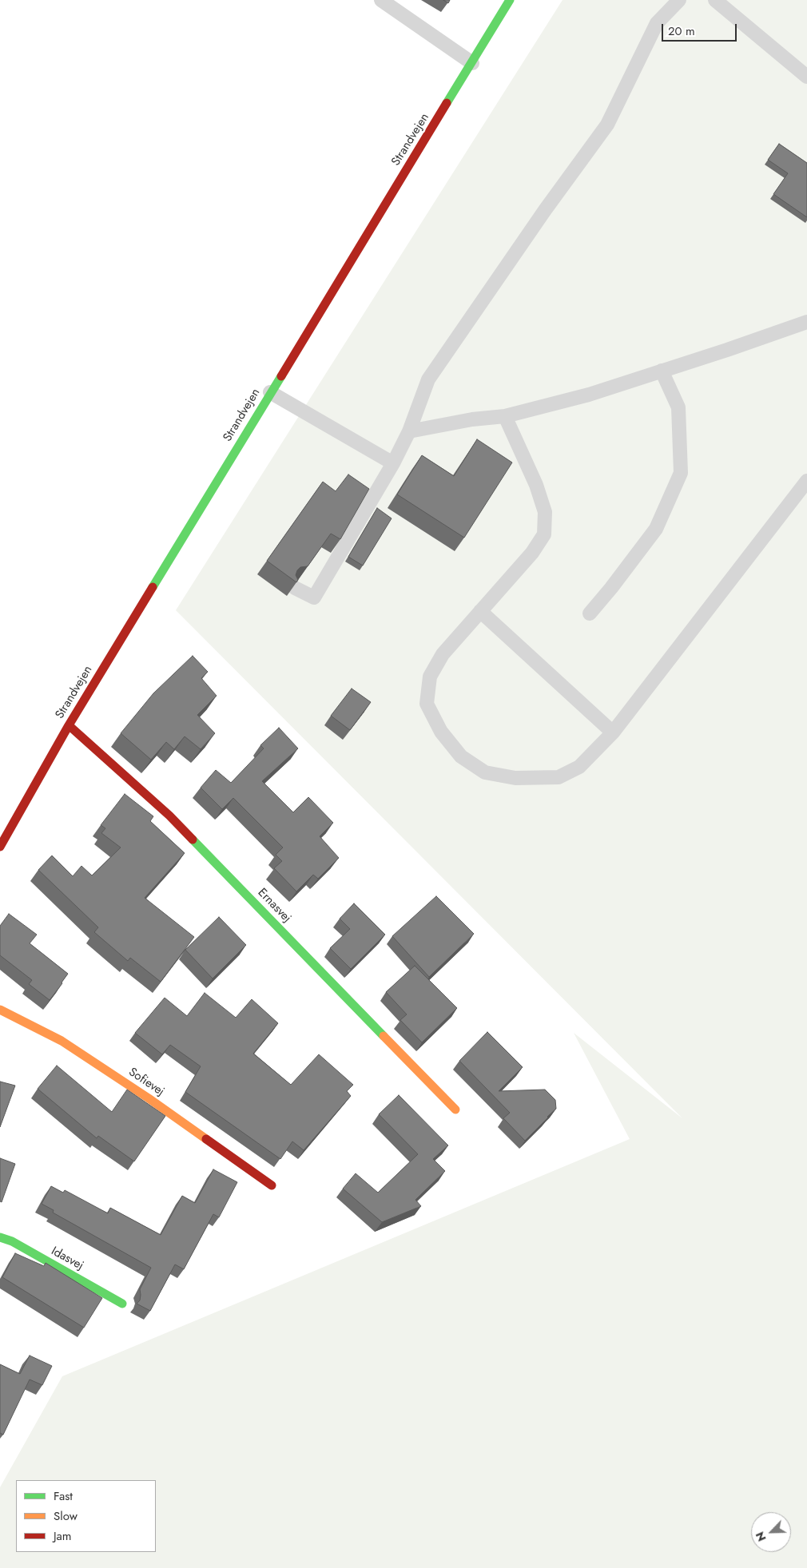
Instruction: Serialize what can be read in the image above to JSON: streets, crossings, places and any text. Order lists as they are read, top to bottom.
{
  "streets": {
    "street": [
      "Strandvejen",
      "Ernasvej",
      "Sofievej",
      "Idasvej"
    ]
  },
  "crossings": [
    ["Strandvejen", "Ernasvej"]
  ],
  "legend": ["Fast", "Slow", "Jam"],
  "scale_bar": "20 m",
  "north": "bottom left"
}
